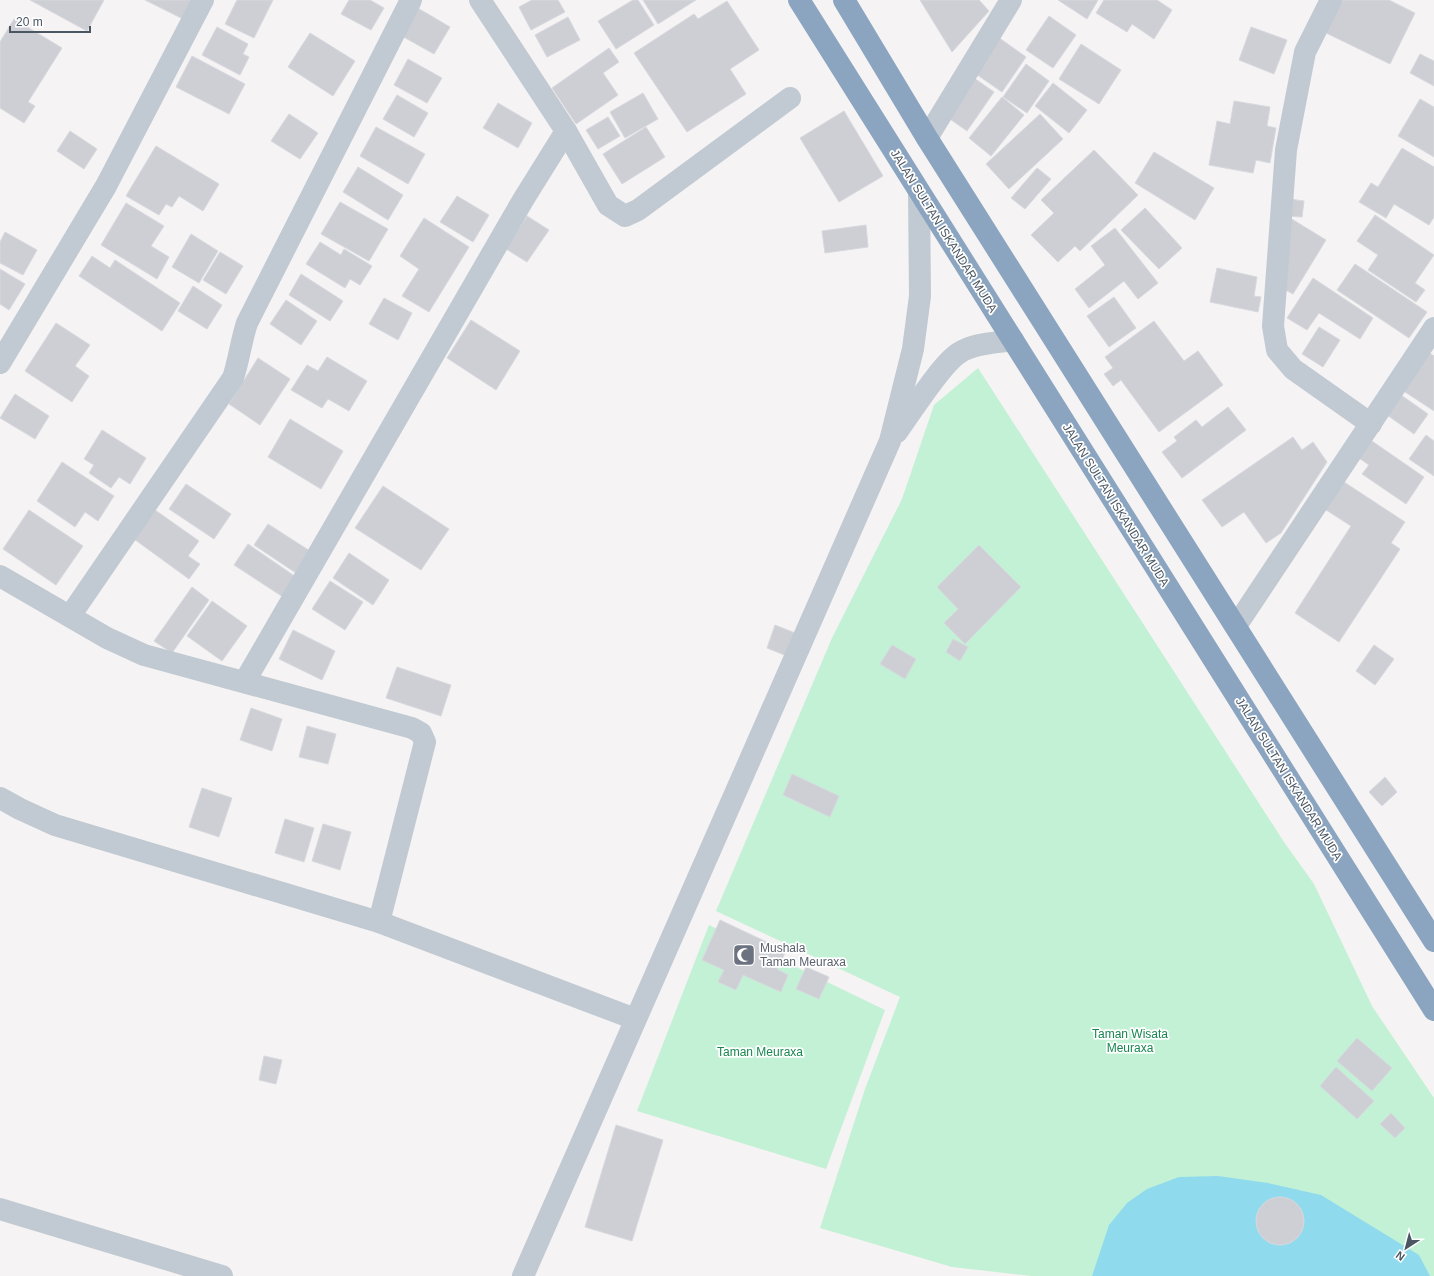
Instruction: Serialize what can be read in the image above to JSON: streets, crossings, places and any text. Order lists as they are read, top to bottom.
{
  "streets": {
    "highway": ["JALAN SULTAN ISKANDAR MUDA"]
  },
  "parks": ["Taman Wisata Meuraxa", "Taman Meuraxa"],
  "places": {
    "mosque": ["Mushala Taman Meuraxa"]
  },
  "scale_bar": "20 m",
  "north": "bottom left"
}
